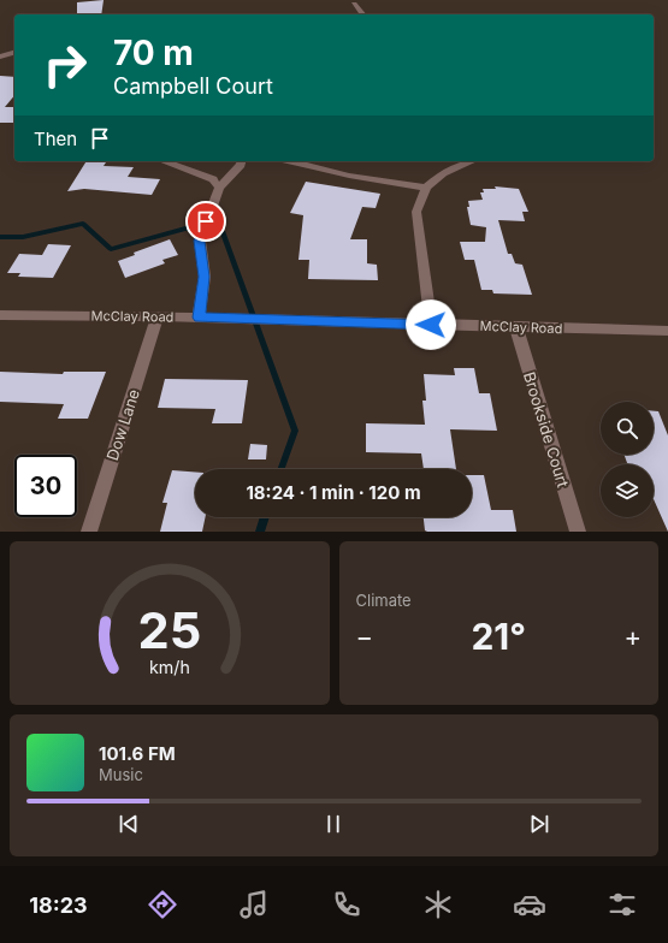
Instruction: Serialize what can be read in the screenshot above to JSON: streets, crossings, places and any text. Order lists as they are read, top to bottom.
{
  "streets": {
    "street": ["McClay Road", "Dow Lane", "Brookside Court"]
  },
  "crossings": [
    ["McClay Road", "Dow Lane"],
    ["McClay Road", "Brookside Court"]
  ],
  "page": {
    "turn": ["70 m", "Campbell Court"],
    "then": "Then",
    "limit": "30",
    "trip": "18:24 · 1 min · 120 m",
    "tile": "Climate",
    "heat": ["−", "21°", "+"],
    "song": ["101.6 FM", "Music"],
    "tabs": "18:23",
    "gauge": ["25", "km/h"]
  }
}
